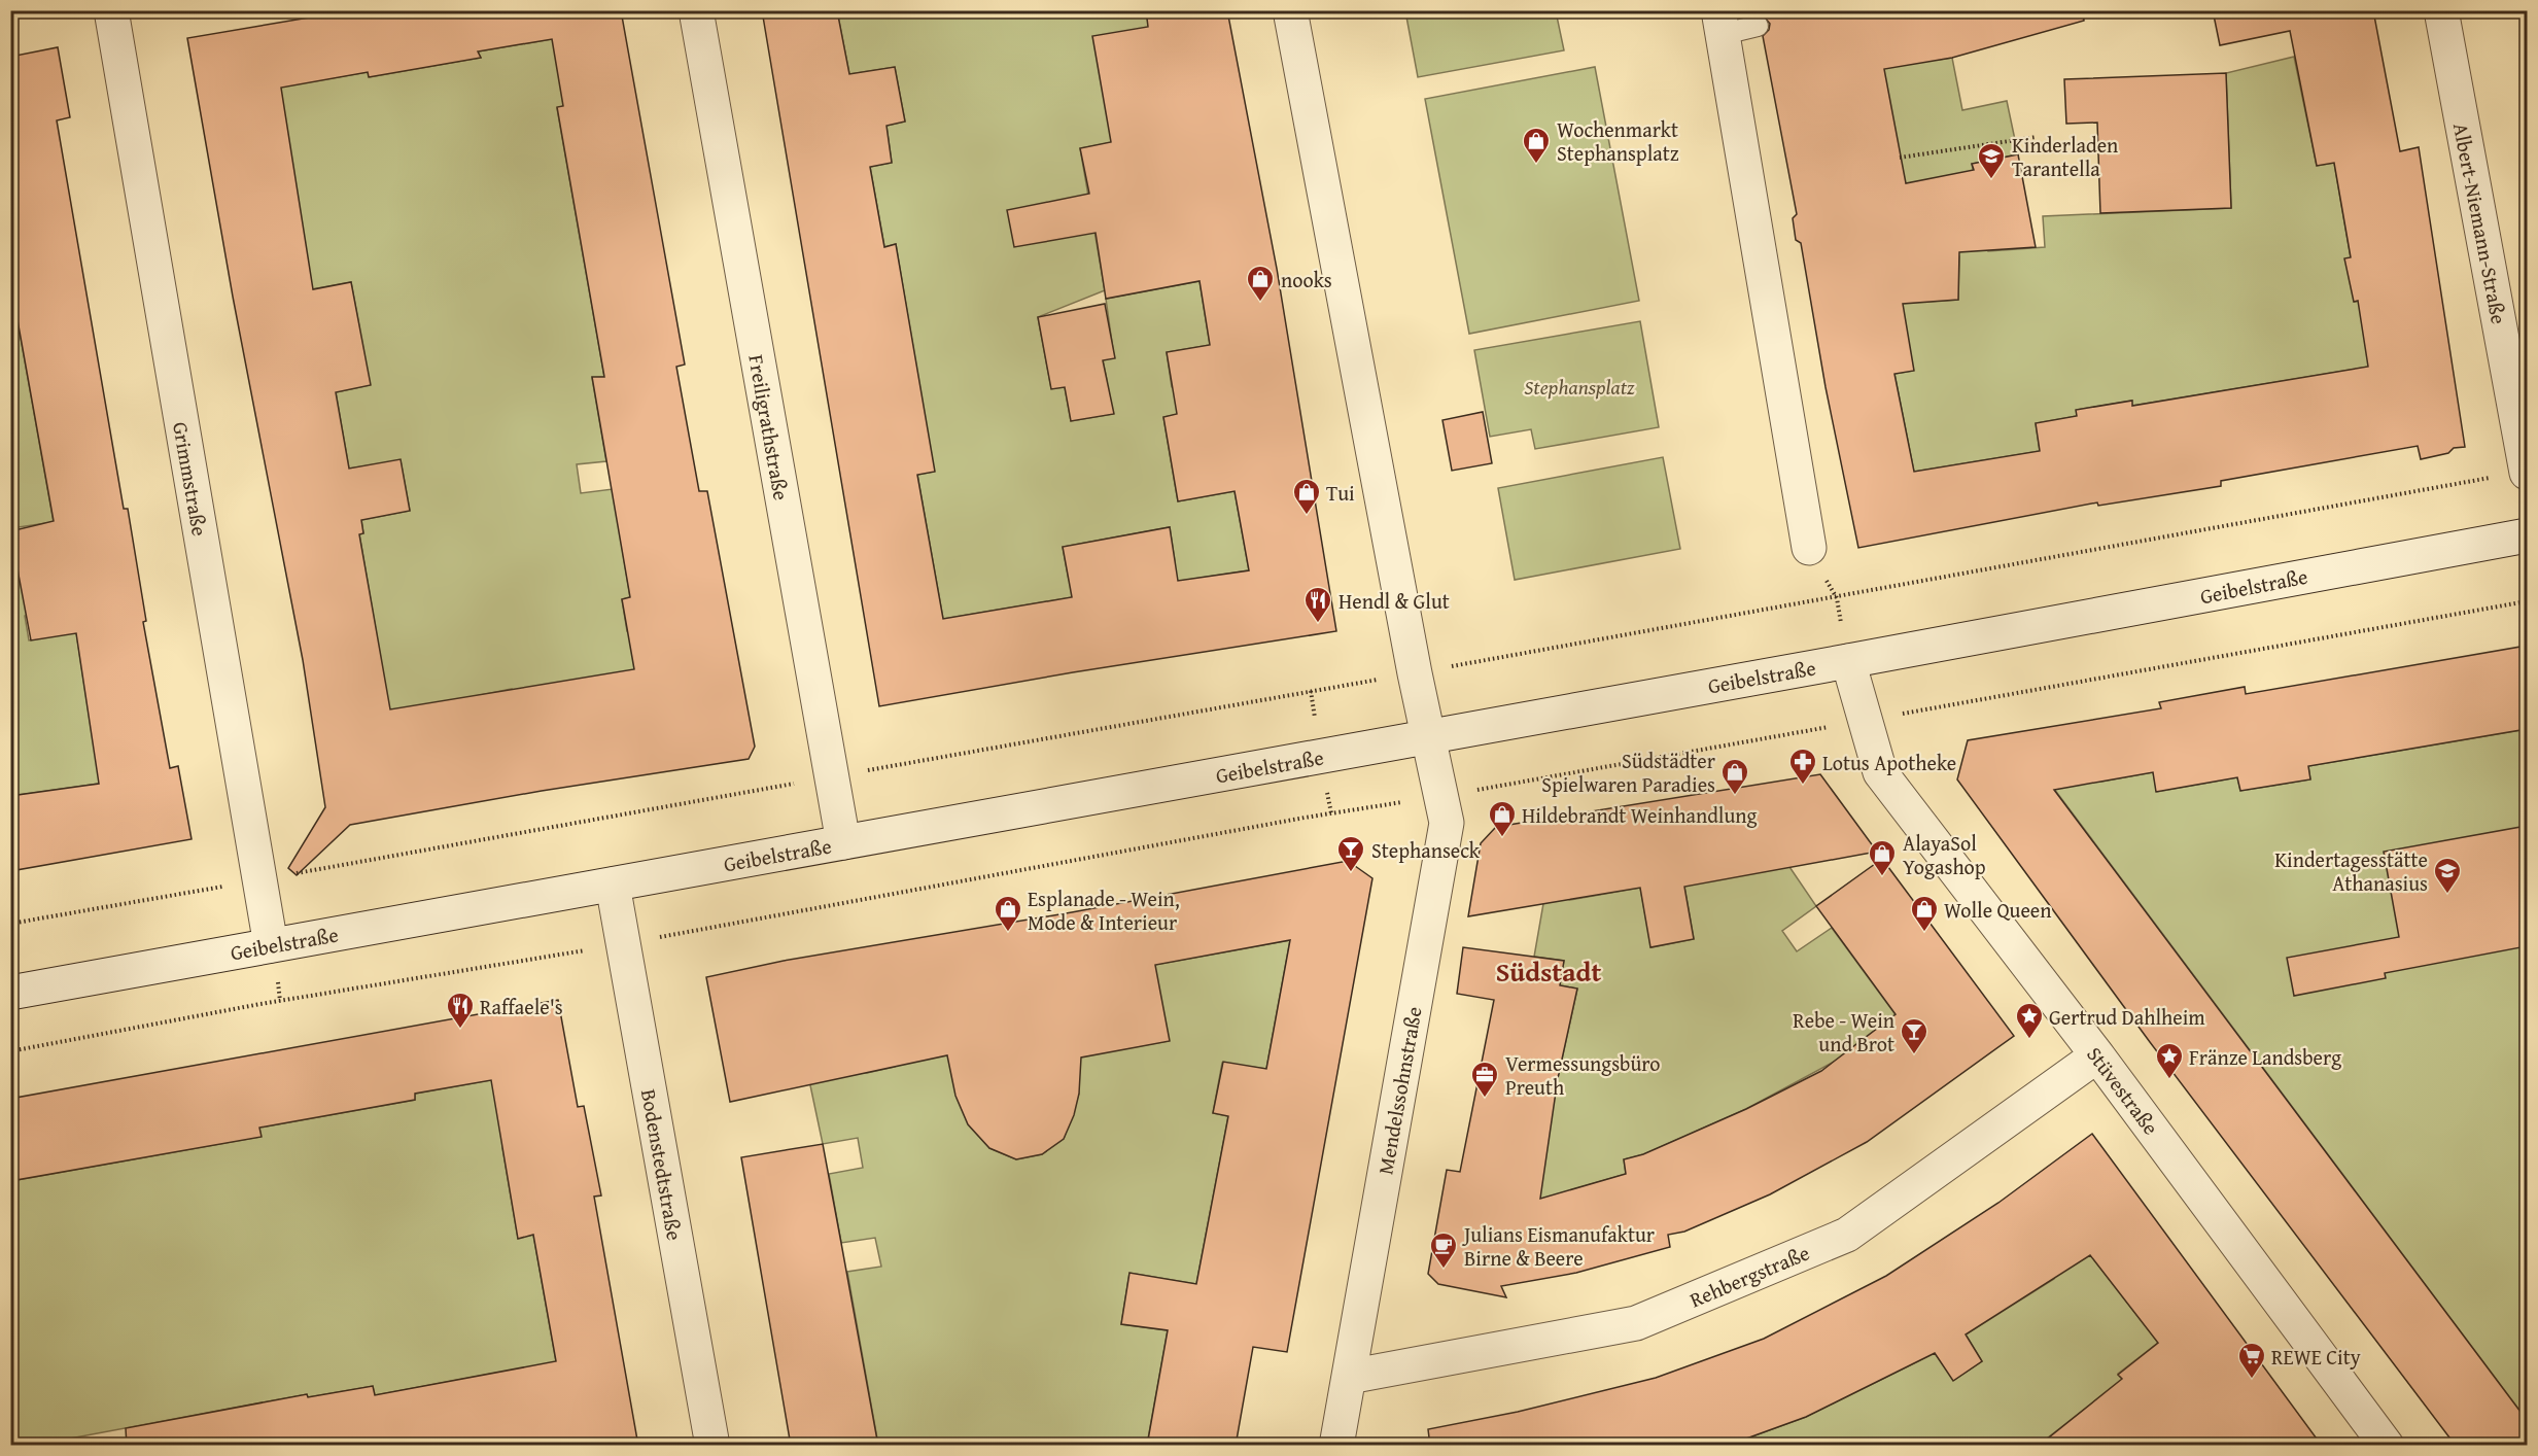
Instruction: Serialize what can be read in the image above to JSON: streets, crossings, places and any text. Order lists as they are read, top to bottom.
{
  "streets": {
    "street": [
      "Albert-Niemann-Straße",
      "Freiligrathstraße",
      "Grimmstraße",
      "Geibelstraße",
      "Mendelssohnstraße",
      "Stüvestraße",
      "Bodenstedtstraße",
      "Rehbergstraße"
    ]
  },
  "crossings": [
    ["Freiligrathstraße", "Geibelstraße"],
    ["Grimmstraße", "Geibelstraße"],
    ["Geibelstraße", "Mendelssohnstraße"],
    ["Geibelstraße", "Stüvestraße"],
    ["Geibelstraße", "Bodenstedtstraße"],
    ["Mendelssohnstraße", "Rehbergstraße"],
    ["Stüvestraße", "Rehbergstraße"]
  ],
  "districts": ["Südstadt"],
  "parks": ["Stephansplatz"],
  "places": {
    "shop": [
      "Wochenmarkt Stephansplatz",
      "nooks",
      "Tui",
      "Südstädter Spielwaren Paradies",
      "Hildebrandt Weinhandlung",
      "AlayaSol Yogashop",
      "Esplanade - Wein, Mode & Interieur",
      "Wolle Queen"
    ],
    "school or university": ["Kinderladen Tarantella", "Kindertagesstätte Athanasius"],
    "restaurant": ["Hendl & Glut", "Raffaele's"],
    "pharmacy": ["Lotus Apotheke"],
    "bar": ["Stephanseck", "Rebe - Wein und Brot"],
    "place": ["Gertrud Dahlheim", "Fränze Landsberg"],
    "office": ["Vermessungsbüro Preuth"],
    "cafe": ["Julians Eismanufaktur Birne & Beere"],
    "supermarket": ["REWE City"]
  }
}
